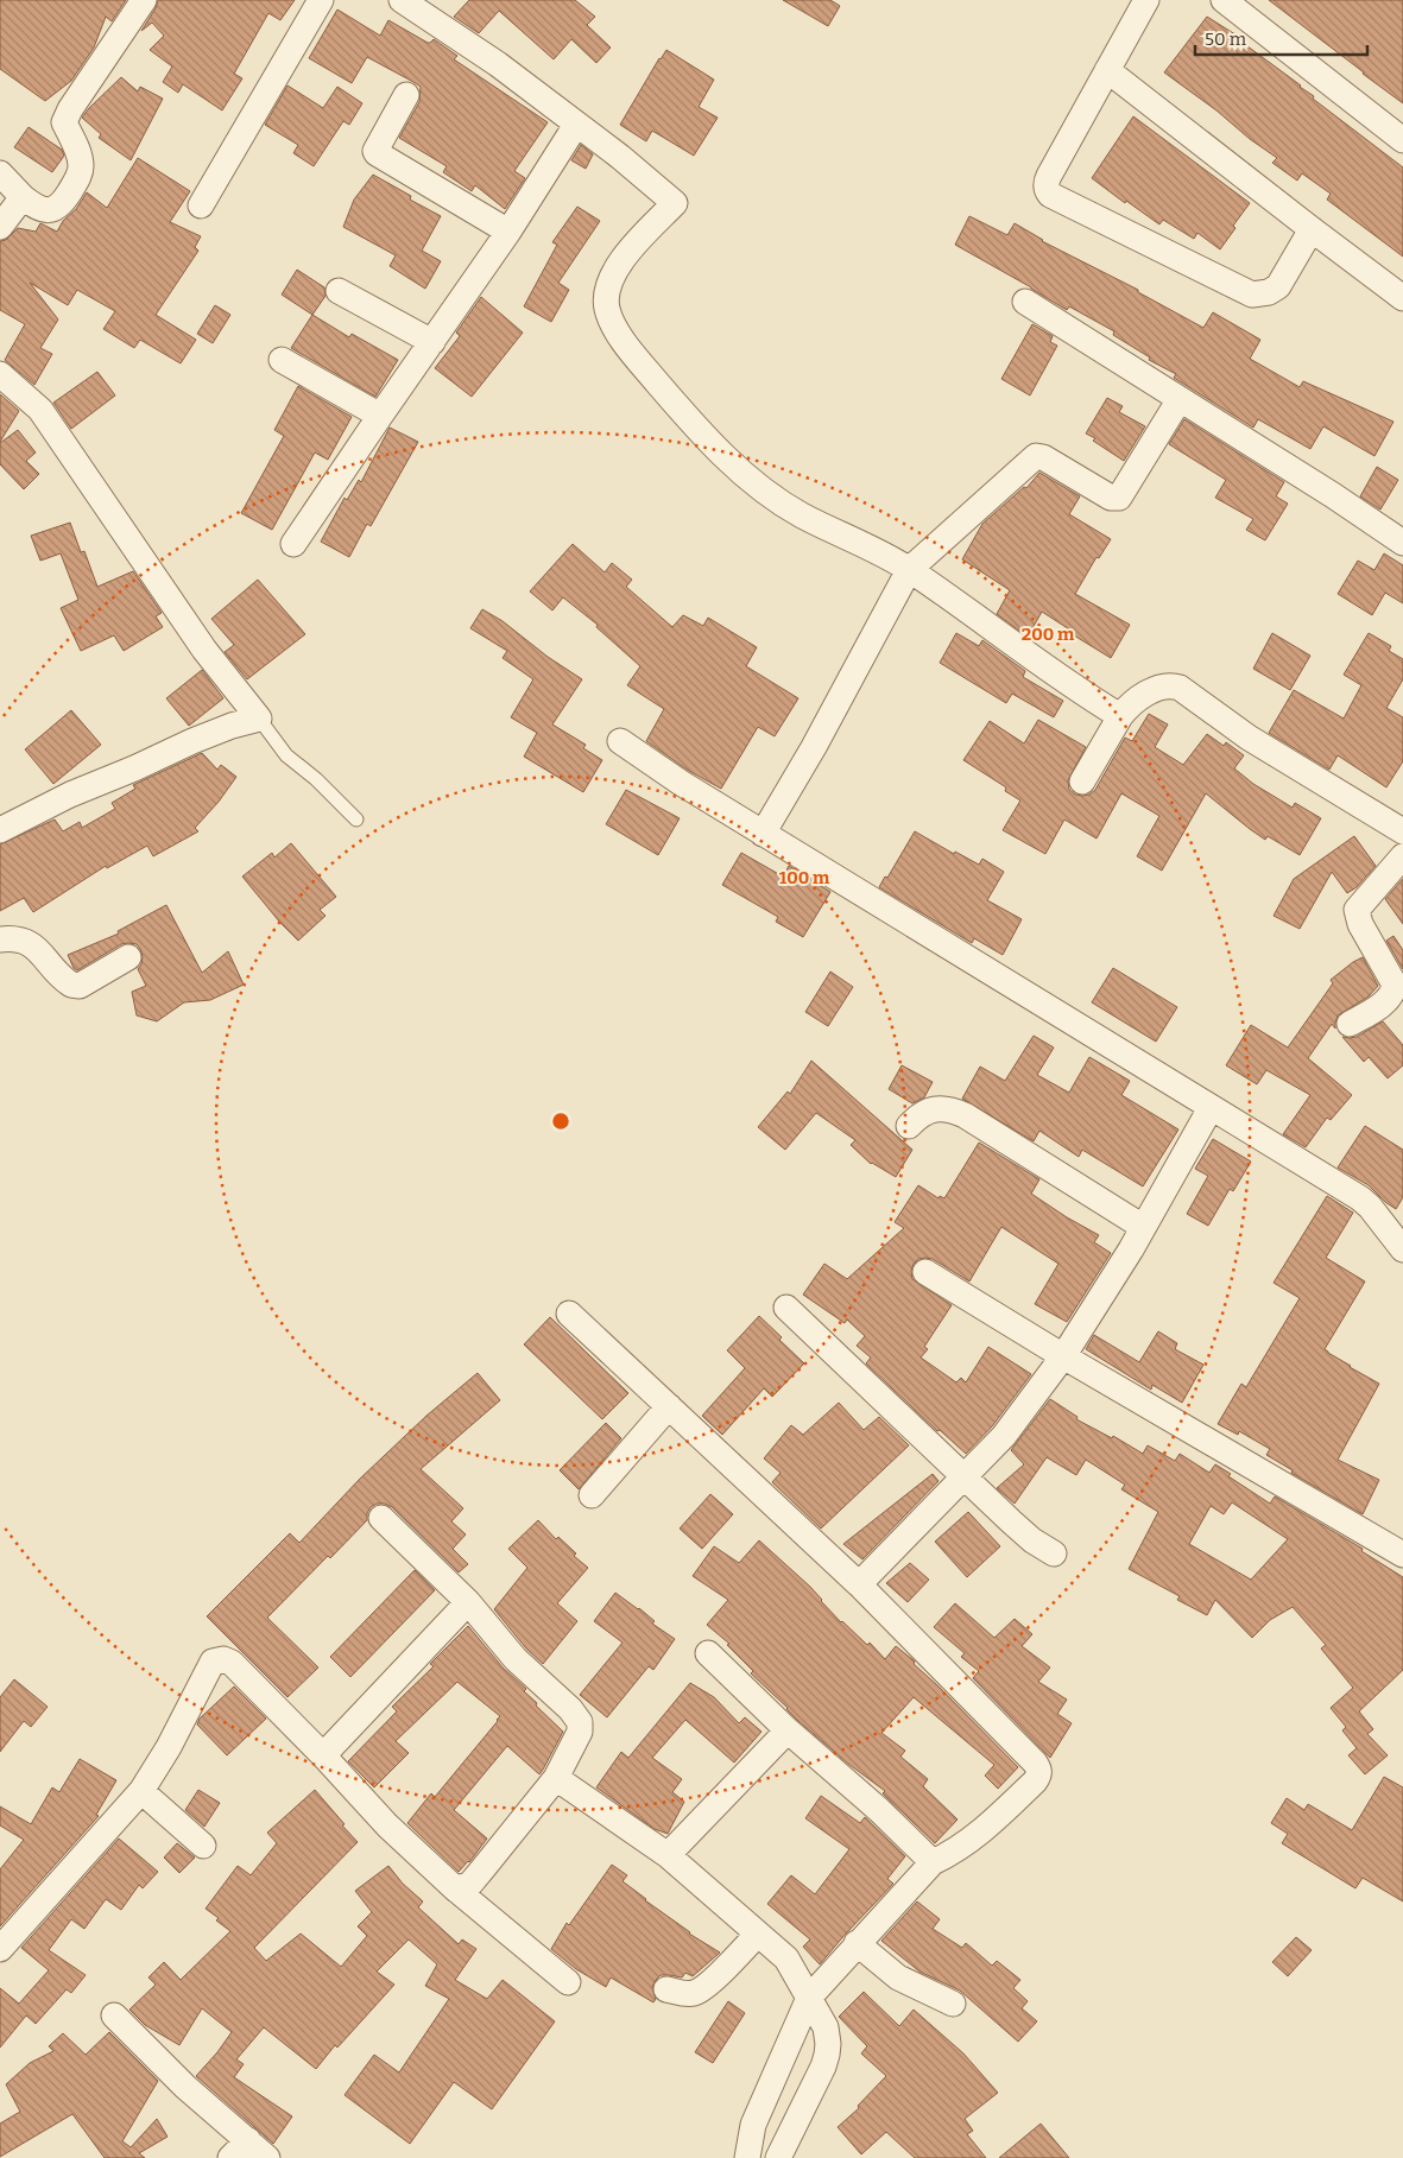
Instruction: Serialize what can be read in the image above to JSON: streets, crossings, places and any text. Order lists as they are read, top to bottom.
{
  "scale_bar": "50 m",
  "rings": ["200 m", "100 m"]
}
